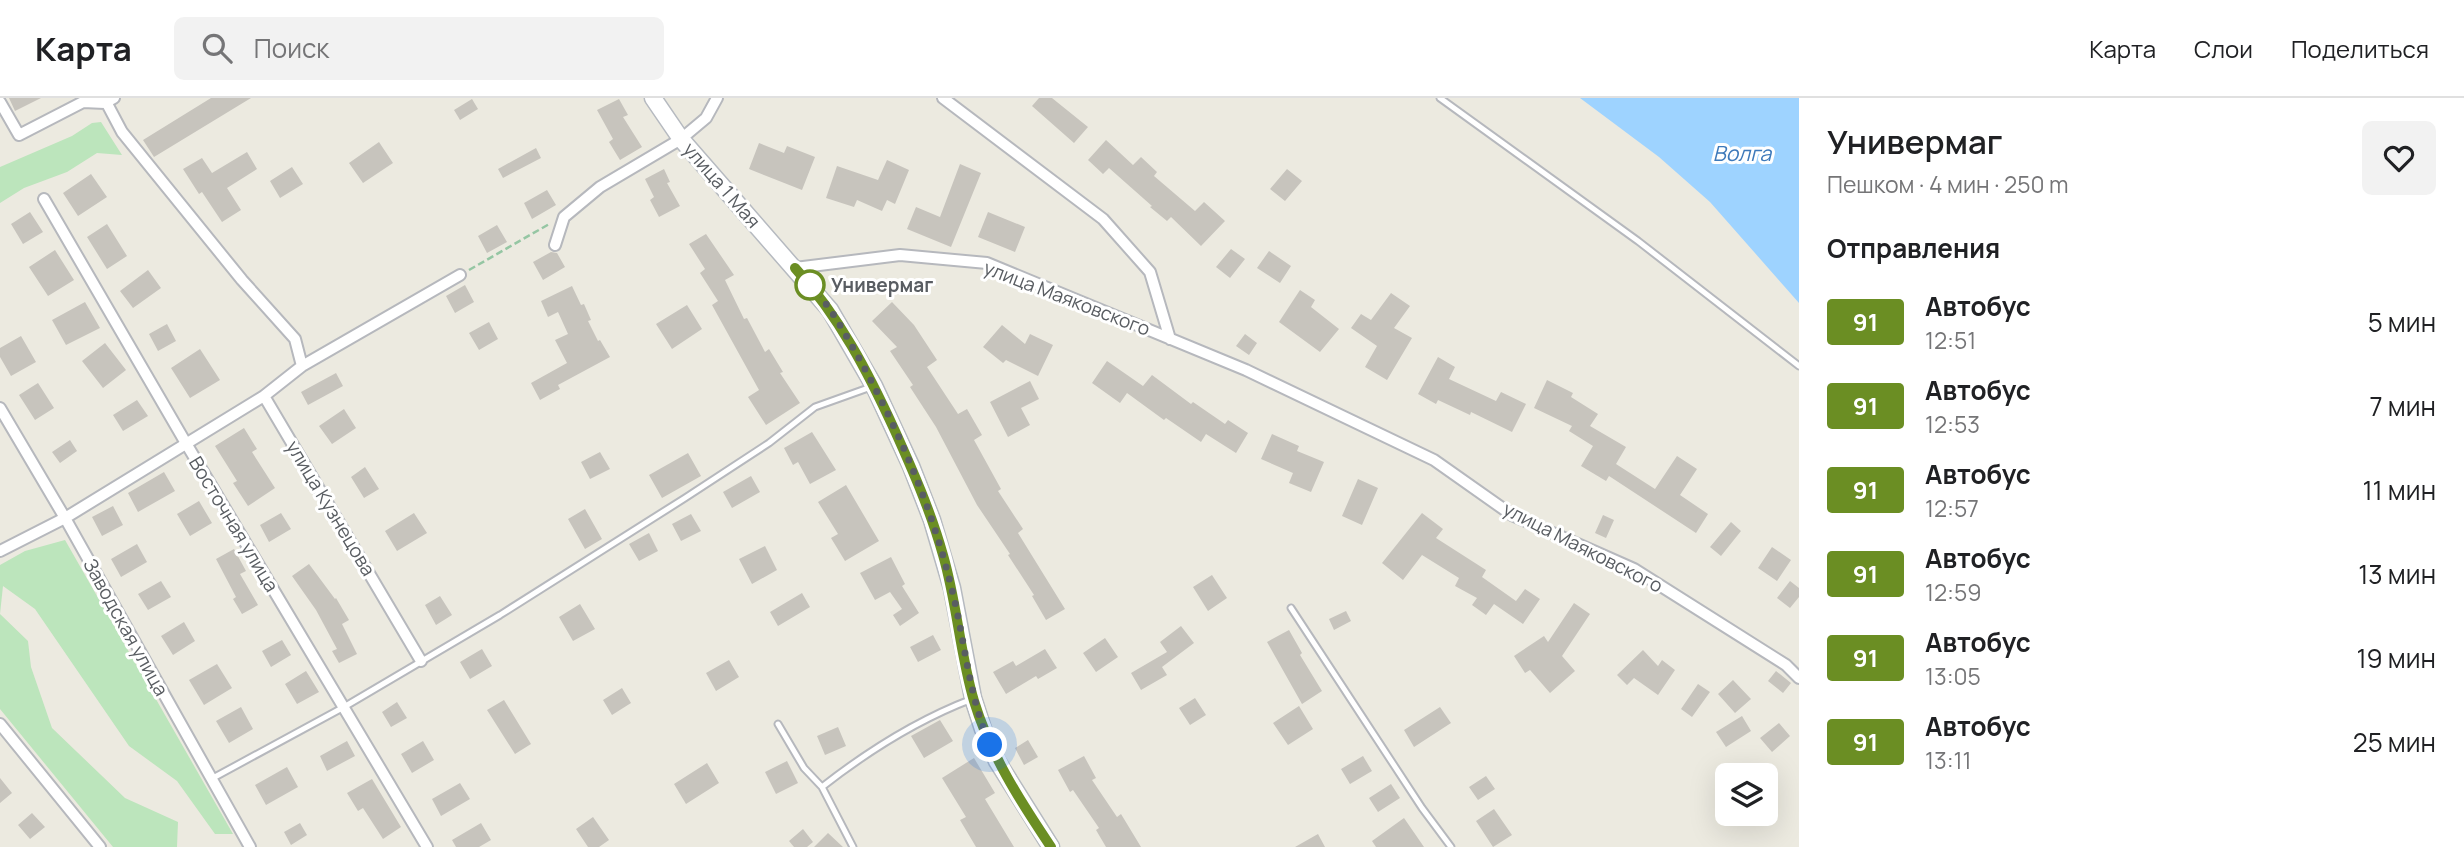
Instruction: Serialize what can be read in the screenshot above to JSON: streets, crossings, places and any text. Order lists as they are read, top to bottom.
{
  "streets": {
    "street": [
      "улица 1 Мая",
      "улица Маяковского",
      "улица Кузнецова",
      "Восточная улица",
      "Заводская улица"
    ]
  },
  "crossings": [
    ["улица 1 Мая", "улица Маяковского"]
  ],
  "water": ["Волга"],
  "places": ["Универмаг"],
  "lines": ["bus line 91"],
  "page": {
    "header": "Карта",
    "search": "Поиск",
    "nav": ["Карта", "Слои", "Поделиться"],
    "heading": [
      ["Универмаг", "Пешком · 4 мин · 250 m"],
      "Отправления"
    ],
    "list": [
      {
        "mark": "91",
        "name": "Автобус",
        "note": "12:51",
        "value": "5 мин"
      },
      {
        "mark": "91",
        "name": "Автобус",
        "note": "12:53",
        "value": "7 мин"
      },
      {
        "mark": "91",
        "name": "Автобус",
        "note": "12:57",
        "value": "11 мин"
      },
      {
        "mark": "91",
        "name": "Автобус",
        "note": "12:59",
        "value": "13 мин"
      },
      {
        "mark": "91",
        "name": "Автобус",
        "note": "13:05",
        "value": "19 мин"
      },
      {
        "mark": "91",
        "name": "Автобус",
        "note": "13:11",
        "value": "25 мин"
      }
    ]
  }
}
